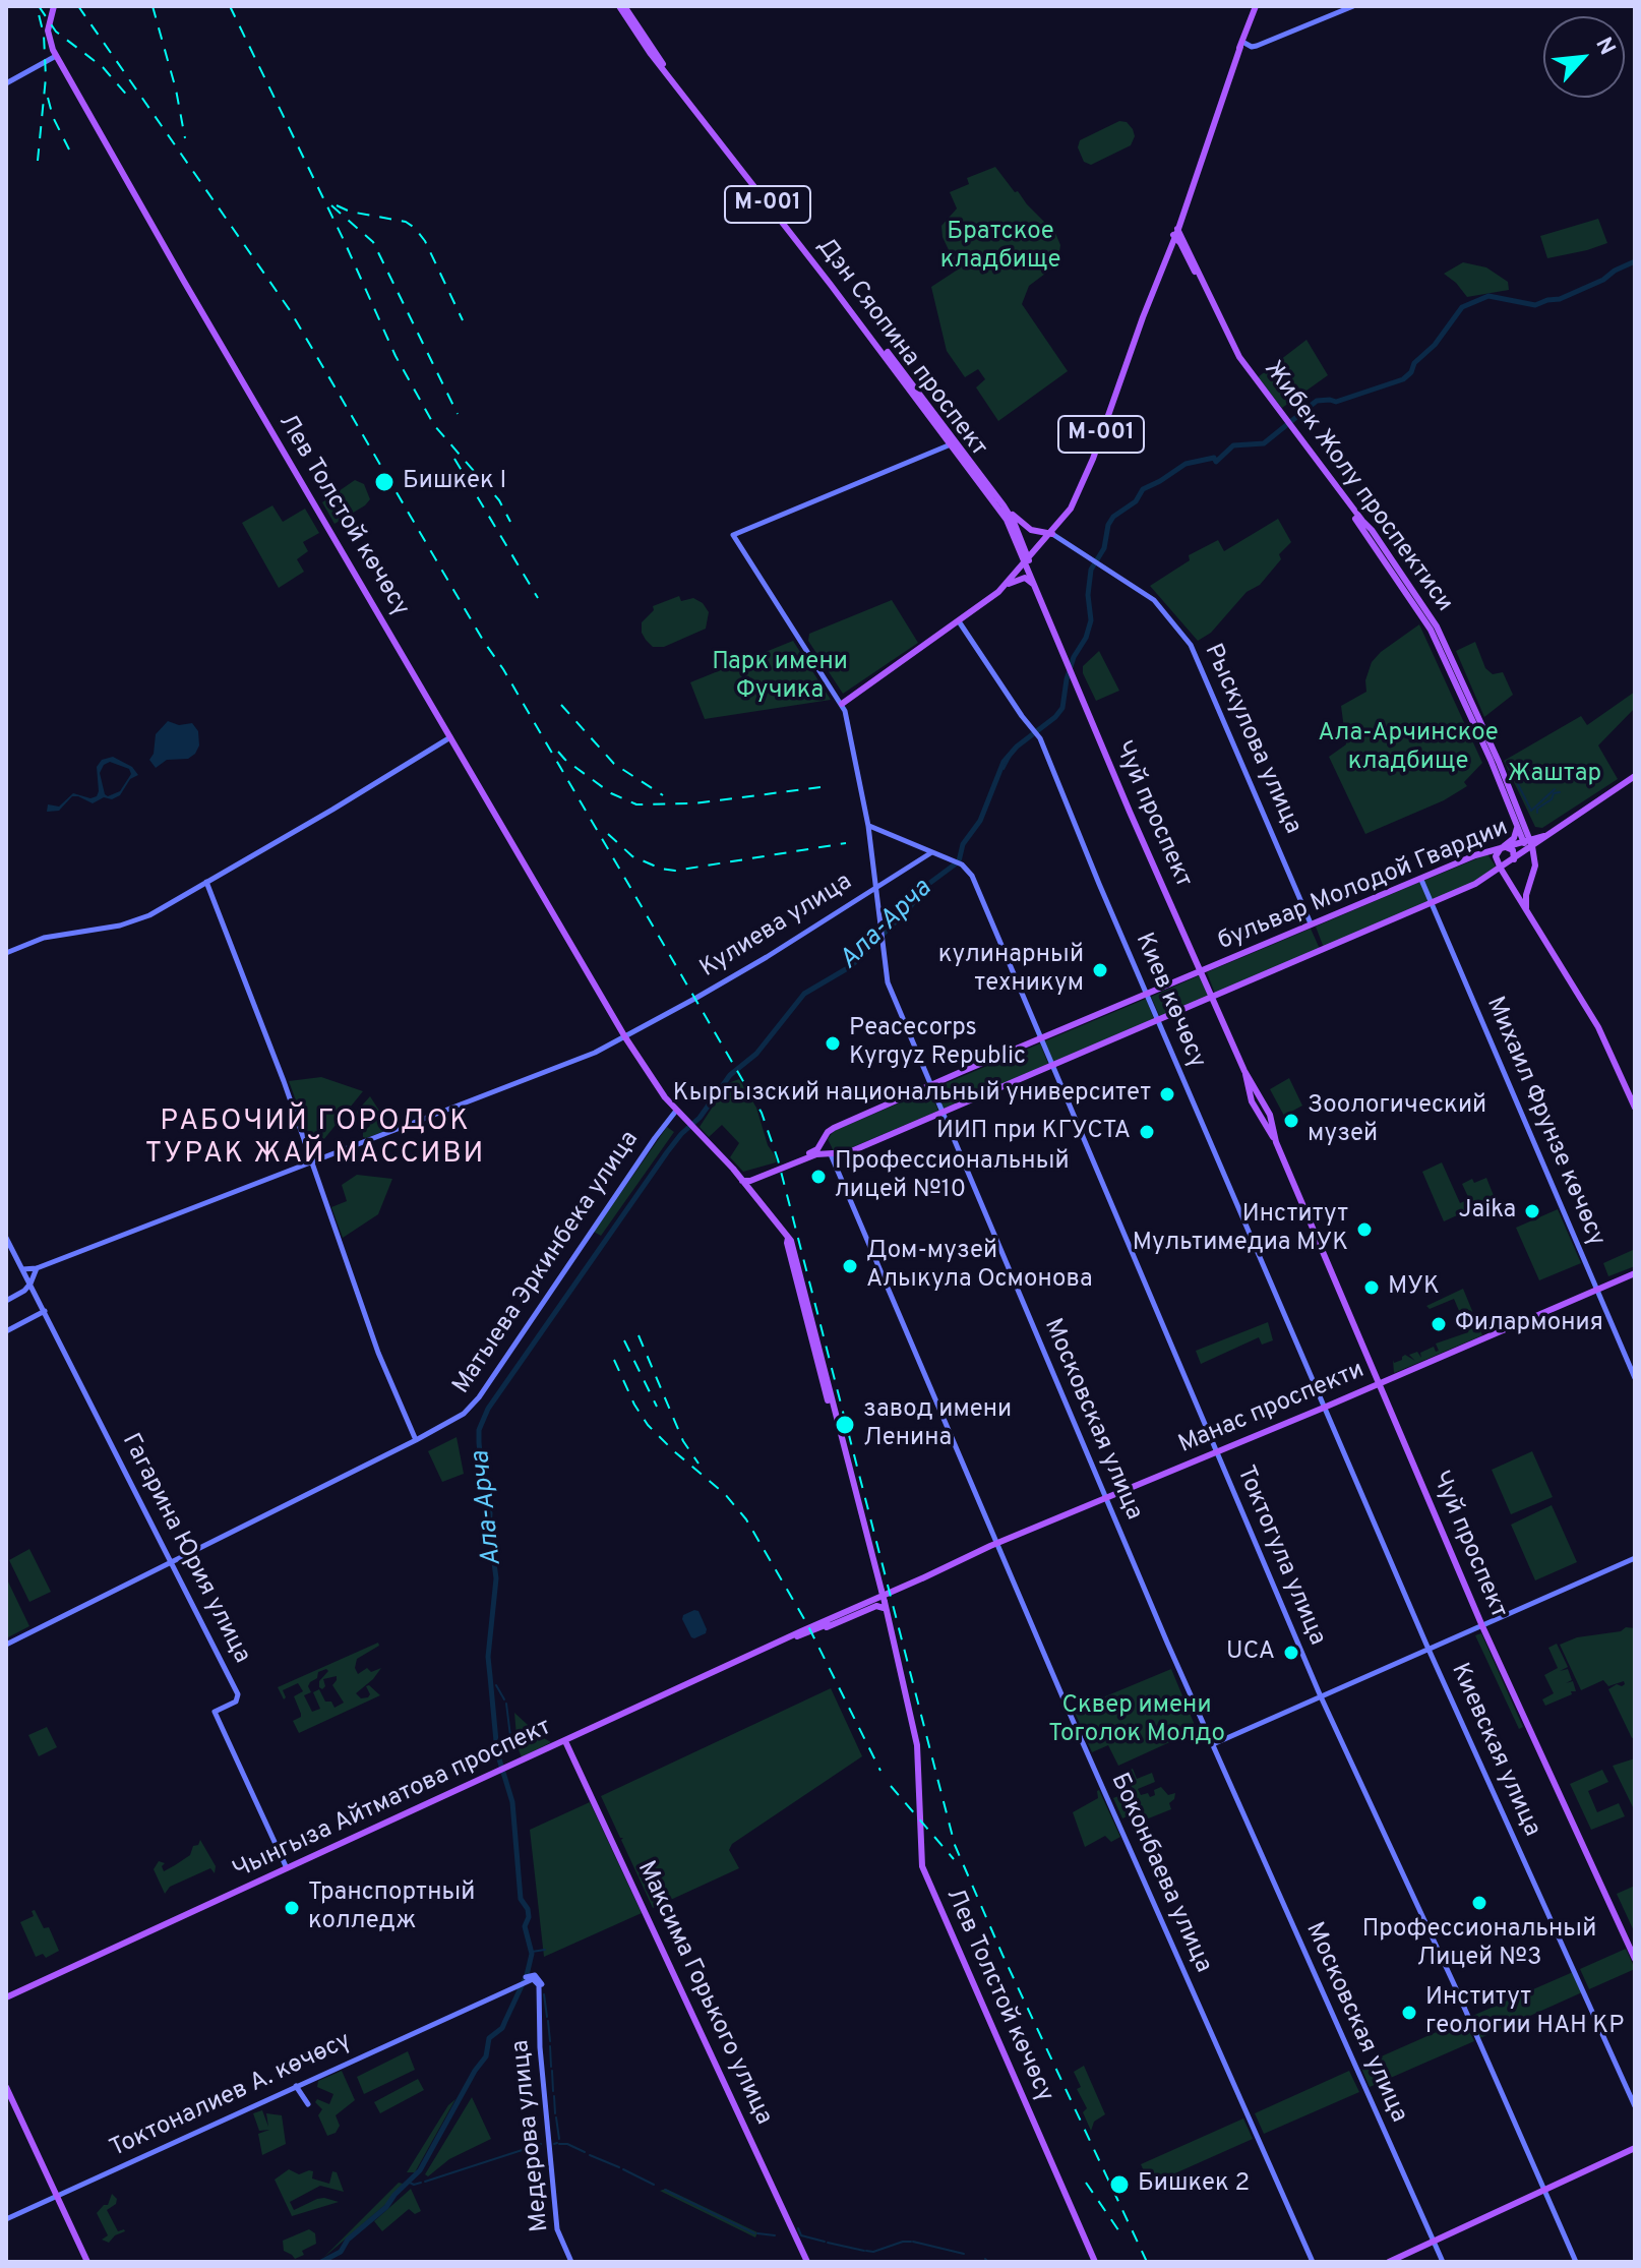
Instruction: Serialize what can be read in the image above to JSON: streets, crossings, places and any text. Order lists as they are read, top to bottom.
{
  "streets": {
    "main road": [
      "M-001",
      "Дэн Сяопина проспект",
      "М-001",
      "Жибек Жолу проспектиси",
      "Лев Толстой көчөсү",
      "Рыскулова улица",
      "Чуй проспект",
      "бульвар Молодой Гвардии",
      "Кулиева улица",
      "Киев көчөсү",
      "Михаил Фрунзе көчөсү",
      "Матыева Эркинбека улица",
      "Манас проспекти",
      "Московская улица",
      "Гагарина Юрия улица",
      "Токтогула улица",
      "Киевская улица",
      "Чынгыза Айтматова проспект",
      "Боконбаева улица",
      "Максима Горького улица",
      "Токтоналиев А. көчөсү",
      "Медерова улица"
    ]
  },
  "crossings": [
    ["Дэн Сяопина проспект", "М-001"],
    ["Дэн Сяопина проспект", "Чуй проспект"],
    ["Дэн Сяопина проспект", "Московская улица"],
    ["М-001", "Жибек Жолу проспектиси"],
    ["М-001", "Рыскулова улица"],
    ["М-001", "Чуй проспект"],
    ["Жибек Жолу проспектиси", "бульвар Молодой Гвардии"],
    ["Лев Толстой көчөсү", "бульвар Молодой Гвардии"],
    ["Лев Толстой көчөсү", "Кулиева улица"],
    ["Лев Толстой көчөсү", "Матыева Эркинбека улица"],
    ["Рыскулова улица", "бульвар Молодой Гвардии"],
    ["Чуй проспект", "бульвар Молодой Гвардии"],
    ["Чуй проспект", "Манас проспекти"],
    ["бульвар Молодой Гвардии", "Киев көчөсү"],
    ["бульвар Молодой Гвардии", "Михаил Фрунзе көчөсү"],
    ["бульвар Молодой Гвардии", "Московская улица"],
    ["бульвар Молодой Гвардии", "Токтогула улица"],
    ["бульвар Молодой Гвардии", "Боконбаева улица"],
    ["Кулиева улица", "Московская улица"],
    ["Кулиева улица", "Гагарина Юрия улица"],
    ["Кулиева улица", "Токтогула улица"],
    ["Киев көчөсү", "Манас проспекти"],
    ["Киев көчөсү", "Киевская улица"],
    ["Михаил Фрунзе көчөсү", "Манас проспекти"],
    ["Матыева Эркинбека улица", "Гагарина Юрия улица"],
    ["Манас проспекти", "Московская улица"],
    ["Манас проспекти", "Токтогула улица"],
    ["Манас проспекти", "Киевская улица"],
    ["Манас проспекти", "Чынгыза Айтматова проспект"],
    ["Манас проспекти", "Боконбаева улица"],
    ["Московская улица", "Токтогула улица"],
    ["Гагарина Юрия улица", "Чынгыза Айтматова проспект"],
    ["Чынгыза Айтматова проспект", "Максима Горького улица"],
    ["Токтоналиев А. көчөсү", "Медерова улица"]
  ],
  "districts": ["РАБОЧИЙ ГОРОДОК ТУРАК ЖАЙ МАССИВИ"],
  "water": ["Ала-Арча"],
  "parks": [
    "Братское кладбище",
    "Парк имени Фучика",
    "Ала-Арчинское кладбище",
    "Жаштар",
    "Сквер имени Тоголок Молдо"
  ],
  "places": [
    "Бишкек I",
    "кулинарный техникум",
    "Peacecorps Kyrgyz Republic",
    "Кыргызский национальный университет",
    "Зоологический музей",
    "ИИП при КГУСТА",
    "Профессиональный лицей №10",
    "Jaika",
    "Институт Мультимедиа МУК",
    "Дом-музей Алыкула Осмонова",
    "МУК",
    "Филармония",
    "завод имени Ленина",
    "UCA",
    "Профессиональный Лицей №3",
    "Транспортный колледж",
    "Институт геологии НАН КР",
    "Бишкек 2"
  ],
  "north": "top right"
}
